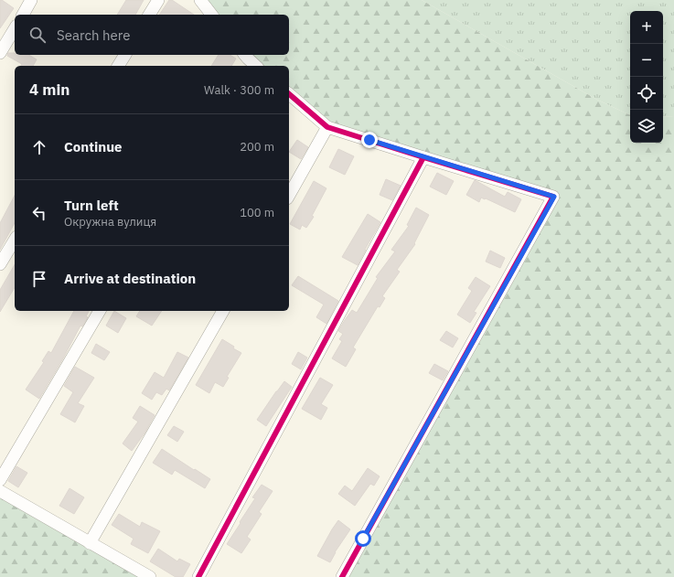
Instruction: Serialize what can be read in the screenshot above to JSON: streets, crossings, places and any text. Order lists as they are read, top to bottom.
{
  "page": {
    "map_buttons": ["+", "−"],
    "search": "Search here",
    "heading": ["4 min", "Walk · 300 m"],
    "list": [
      ["Continue", "200 m"],
      ["Turn left", "Окружна вулиця", "100 m"],
      "Arrive at destination"
    ]
  }
}
